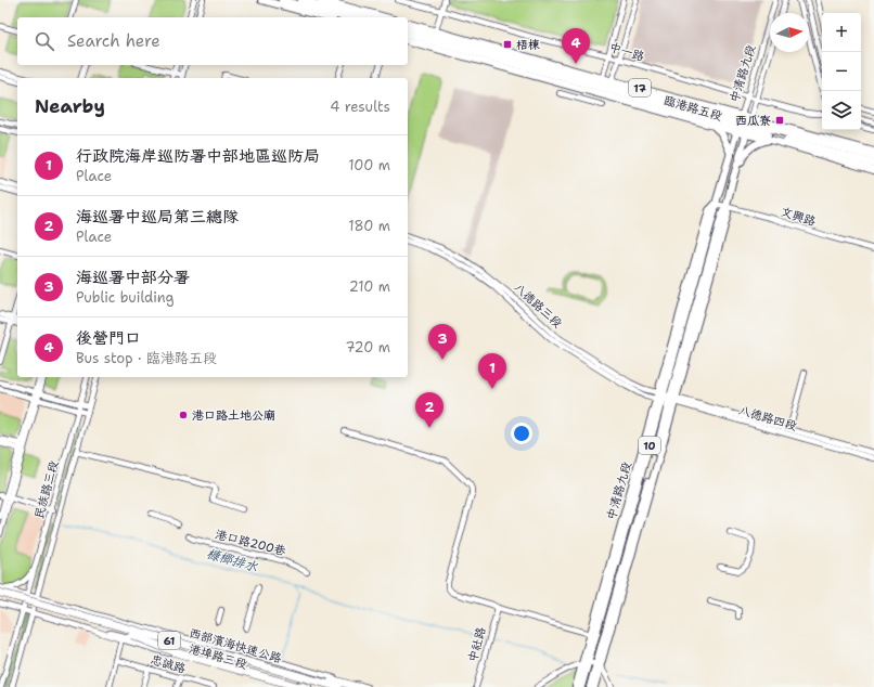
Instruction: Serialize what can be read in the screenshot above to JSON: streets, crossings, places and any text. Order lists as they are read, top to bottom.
{
  "streets": {
    "highway": ["61", "西部濱海快速公路"],
    "main road": [
      "中清路九段",
      "17",
      "臨港路五段",
      "10"
    ],
    "street": [
      "中一路",
      "文興路",
      "八德路三段",
      "八德路四段",
      "民族路三段",
      "港口路200巷",
      "中社路",
      "港埠路三段",
      "忠誠路"
    ]
  },
  "crossings": [
    ["中一路", "中清路九段"],
    ["中清路九段", "臨港路五段"],
    ["中清路九段", "文興路"],
    ["中清路九段", "八德路三段"],
    ["中清路九段", "八德路四段"],
    ["八德路三段", "八德路四段"],
    ["民族路三段", "港埠路三段"]
  ],
  "water": ["槺榔排水"],
  "places": {
    "transit": ["梧棟", "西瓜寮"],
    "other": ["港口路土地公廟"]
  },
  "north": "right",
  "page": {
    "map_buttons": ["+", "−"],
    "search": "Search here",
    "pins": [
      "4",
      "3",
      "1",
      "2"
    ],
    "heading": ["Nearby", "4 results"],
    "list": [
      {
        "mark": "1",
        "name": "行政院海岸巡防署中部地區巡防局",
        "note": "Place",
        "value": "100 m"
      },
      {
        "mark": "2",
        "name": "海巡署中巡局第三總隊",
        "note": "Place",
        "value": "180 m"
      },
      {
        "mark": "3",
        "name": "海巡署中部分署",
        "note": "Public building",
        "value": "210 m"
      },
      {
        "mark": "4",
        "name": "後營門口",
        "note": "Bus stop · 臨港路五段",
        "value": "720 m"
      }
    ]
  }
}
